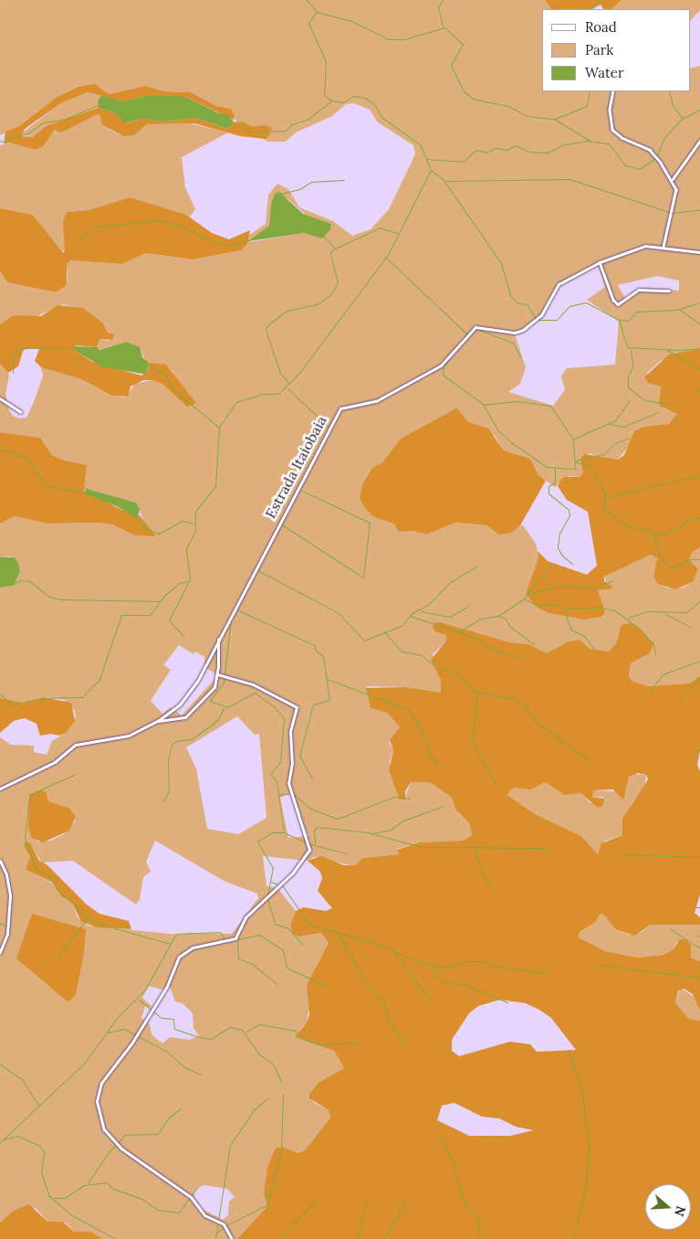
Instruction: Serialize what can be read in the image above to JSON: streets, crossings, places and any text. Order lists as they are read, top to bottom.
{
  "streets": {
    "street": ["Estrada Itaiobaia"]
  },
  "legend": ["Road", "Park", "Water"],
  "north": "right"
}
